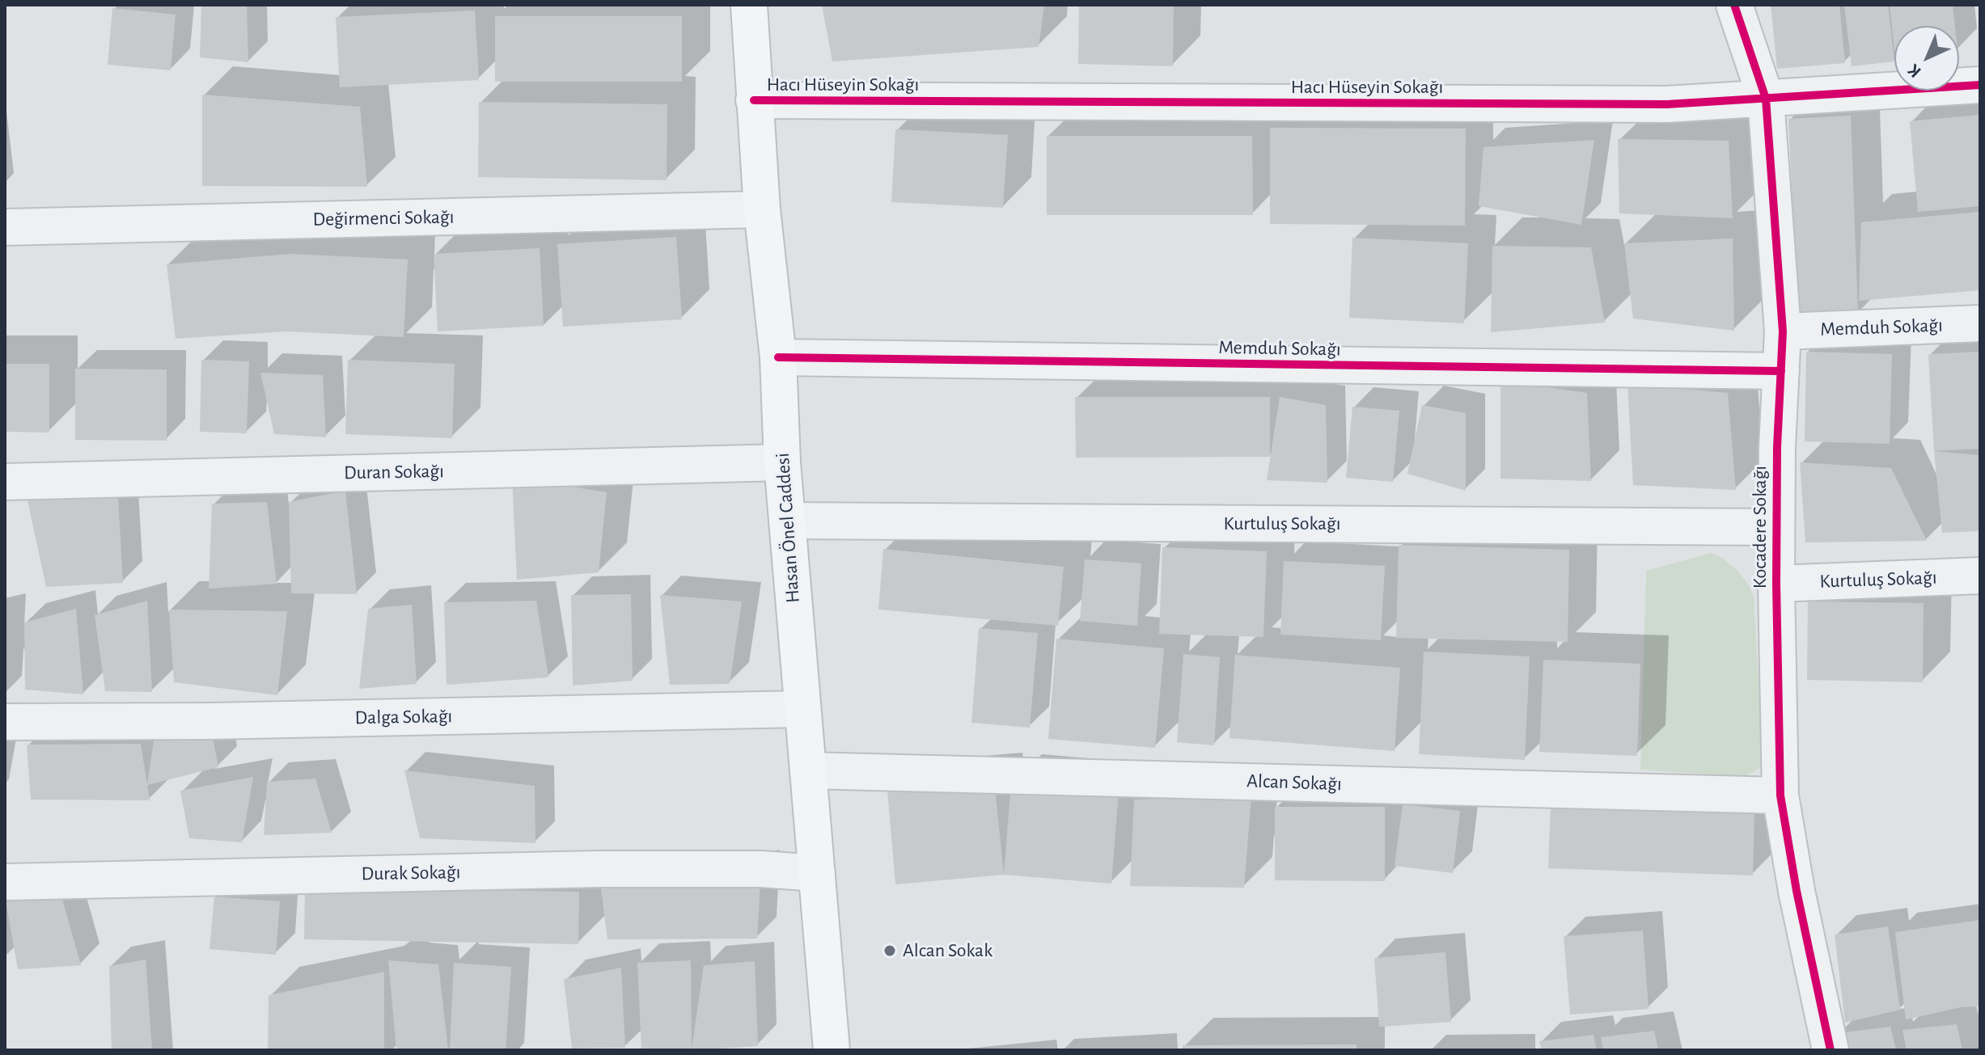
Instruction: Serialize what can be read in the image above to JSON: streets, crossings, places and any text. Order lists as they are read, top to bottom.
{
  "streets": {
    "main road": ["Hasan Önel Caddesi"],
    "street": [
      "Hacı Hüseyin Sokağı",
      "Değirmenci Sokağı",
      "Memduh Sokağı",
      "Duran Sokağı",
      "Kurtuluş Sokağı",
      "Kocadere Sokağı",
      "Dalga Sokağı",
      "Alcan Sokağı",
      "Durak Sokağı"
    ]
  },
  "crossings": [
    ["Hacı Hüseyin Sokağı", "Kocadere Sokağı"],
    ["Hacı Hüseyin Sokağı", "Hasan Önel Caddesi"],
    ["Değirmenci Sokağı", "Hasan Önel Caddesi"],
    ["Memduh Sokağı", "Kocadere Sokağı"],
    ["Memduh Sokağı", "Hasan Önel Caddesi"],
    ["Duran Sokağı", "Hasan Önel Caddesi"],
    ["Kurtuluş Sokağı", "Kocadere Sokağı"],
    ["Kurtuluş Sokağı", "Hasan Önel Caddesi"],
    ["Kocadere Sokağı", "Alcan Sokağı"],
    ["Hasan Önel Caddesi", "Dalga Sokağı"],
    ["Hasan Önel Caddesi", "Alcan Sokağı"],
    ["Hasan Önel Caddesi", "Durak Sokağı"]
  ],
  "places": ["Alcan Sokak"],
  "north": "bottom left"
}
